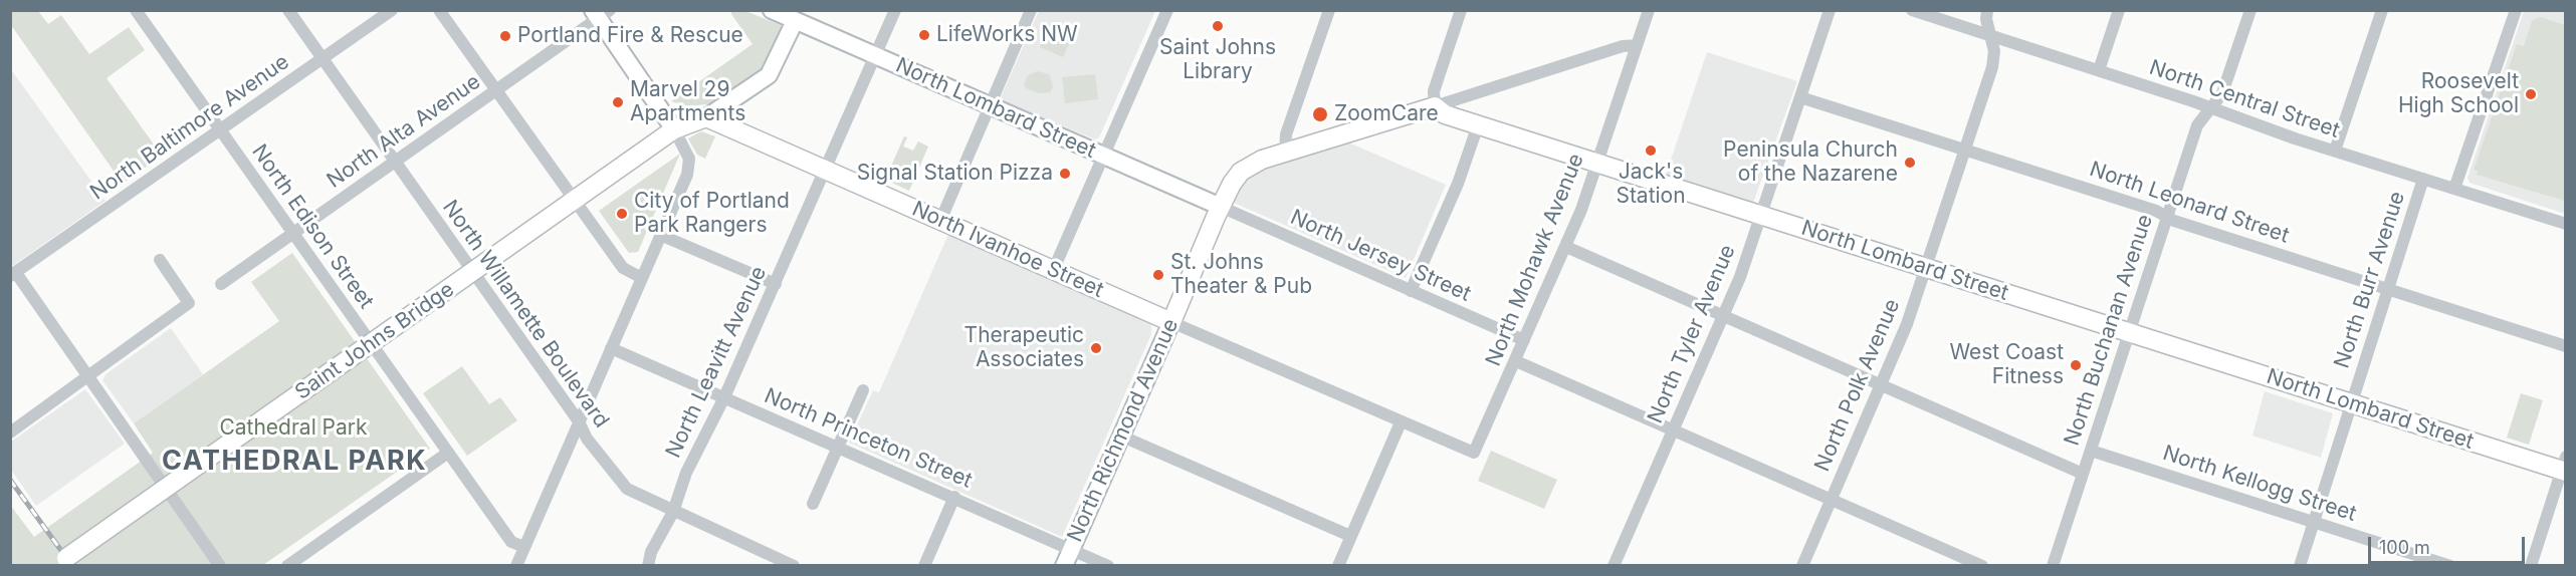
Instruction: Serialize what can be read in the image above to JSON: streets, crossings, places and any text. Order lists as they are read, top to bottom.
{
  "streets": {
    "main road": [
      "North Lombard Street",
      "North Ivanhoe Street",
      "Saint Johns Bridge",
      "North Richmond Avenue"
    ],
    "street": [
      "North Central Street",
      "North Baltimore Avenue",
      "North Alta Avenue",
      "North Leonard Street",
      "North Edison Street",
      "North Jersey Street",
      "North Mohawk Avenue",
      "North Burr Avenue",
      "North Willamette Boulevard",
      "North Buchanan Avenue",
      "North Tyler Avenue",
      "North Leavitt Avenue",
      "North Polk Avenue",
      "North Princeton Street",
      "North Kellogg Street"
    ]
  },
  "crossings": [
    ["North Central Street", "North Burr Avenue"],
    ["North Central Street", "North Buchanan Avenue"],
    ["North Central Street", "North Polk Avenue"],
    ["North Lombard Street", "North Jersey Street"],
    ["North Lombard Street", "North Mohawk Avenue"],
    ["North Lombard Street", "North Burr Avenue"],
    ["North Lombard Street", "North Buchanan Avenue"],
    ["North Lombard Street", "North Tyler Avenue"],
    ["North Lombard Street", "North Leavitt Avenue"],
    ["North Lombard Street", "North Polk Avenue"],
    ["North Lombard Street", "North Richmond Avenue"],
    ["North Baltimore Avenue", "North Edison Street"],
    ["North Baltimore Avenue", "North Willamette Boulevard"],
    ["North Alta Avenue", "North Edison Street"],
    ["North Alta Avenue", "North Willamette Boulevard"],
    ["North Leonard Street", "North Burr Avenue"],
    ["North Leonard Street", "North Buchanan Avenue"],
    ["North Leonard Street", "North Tyler Avenue"],
    ["North Leonard Street", "North Polk Avenue"],
    ["North Ivanhoe Street", "North Mohawk Avenue"],
    ["North Ivanhoe Street", "North Leavitt Avenue"],
    ["North Ivanhoe Street", "North Richmond Avenue"],
    ["North Jersey Street", "North Mohawk Avenue"],
    ["North Jersey Street", "North Richmond Avenue"],
    ["North Burr Avenue", "North Kellogg Street"],
    ["North Willamette Boulevard", "North Leavitt Avenue"],
    ["North Buchanan Avenue", "North Kellogg Street"],
    ["North Leavitt Avenue", "North Princeton Street"],
    ["North Richmond Avenue", "North Princeton Street"]
  ],
  "districts": ["CATHEDRAL PARK"],
  "parks": ["Cathedral Park"],
  "places": [
    "Saint Johns Library",
    "LifeWorks NW",
    "Portland Fire & Rescue",
    "Roosevelt High School",
    "Marvel 29 Apartments",
    "ZoomCare",
    "Jack's Station",
    "Peninsula Church of the Nazarene",
    "Signal Station Pizza",
    "City of Portland Park Rangers",
    "St. Johns Theater & Pub",
    "Therapeutic Associates",
    "West Coast Fitness"
  ],
  "scale_bar": "100 m"
}
